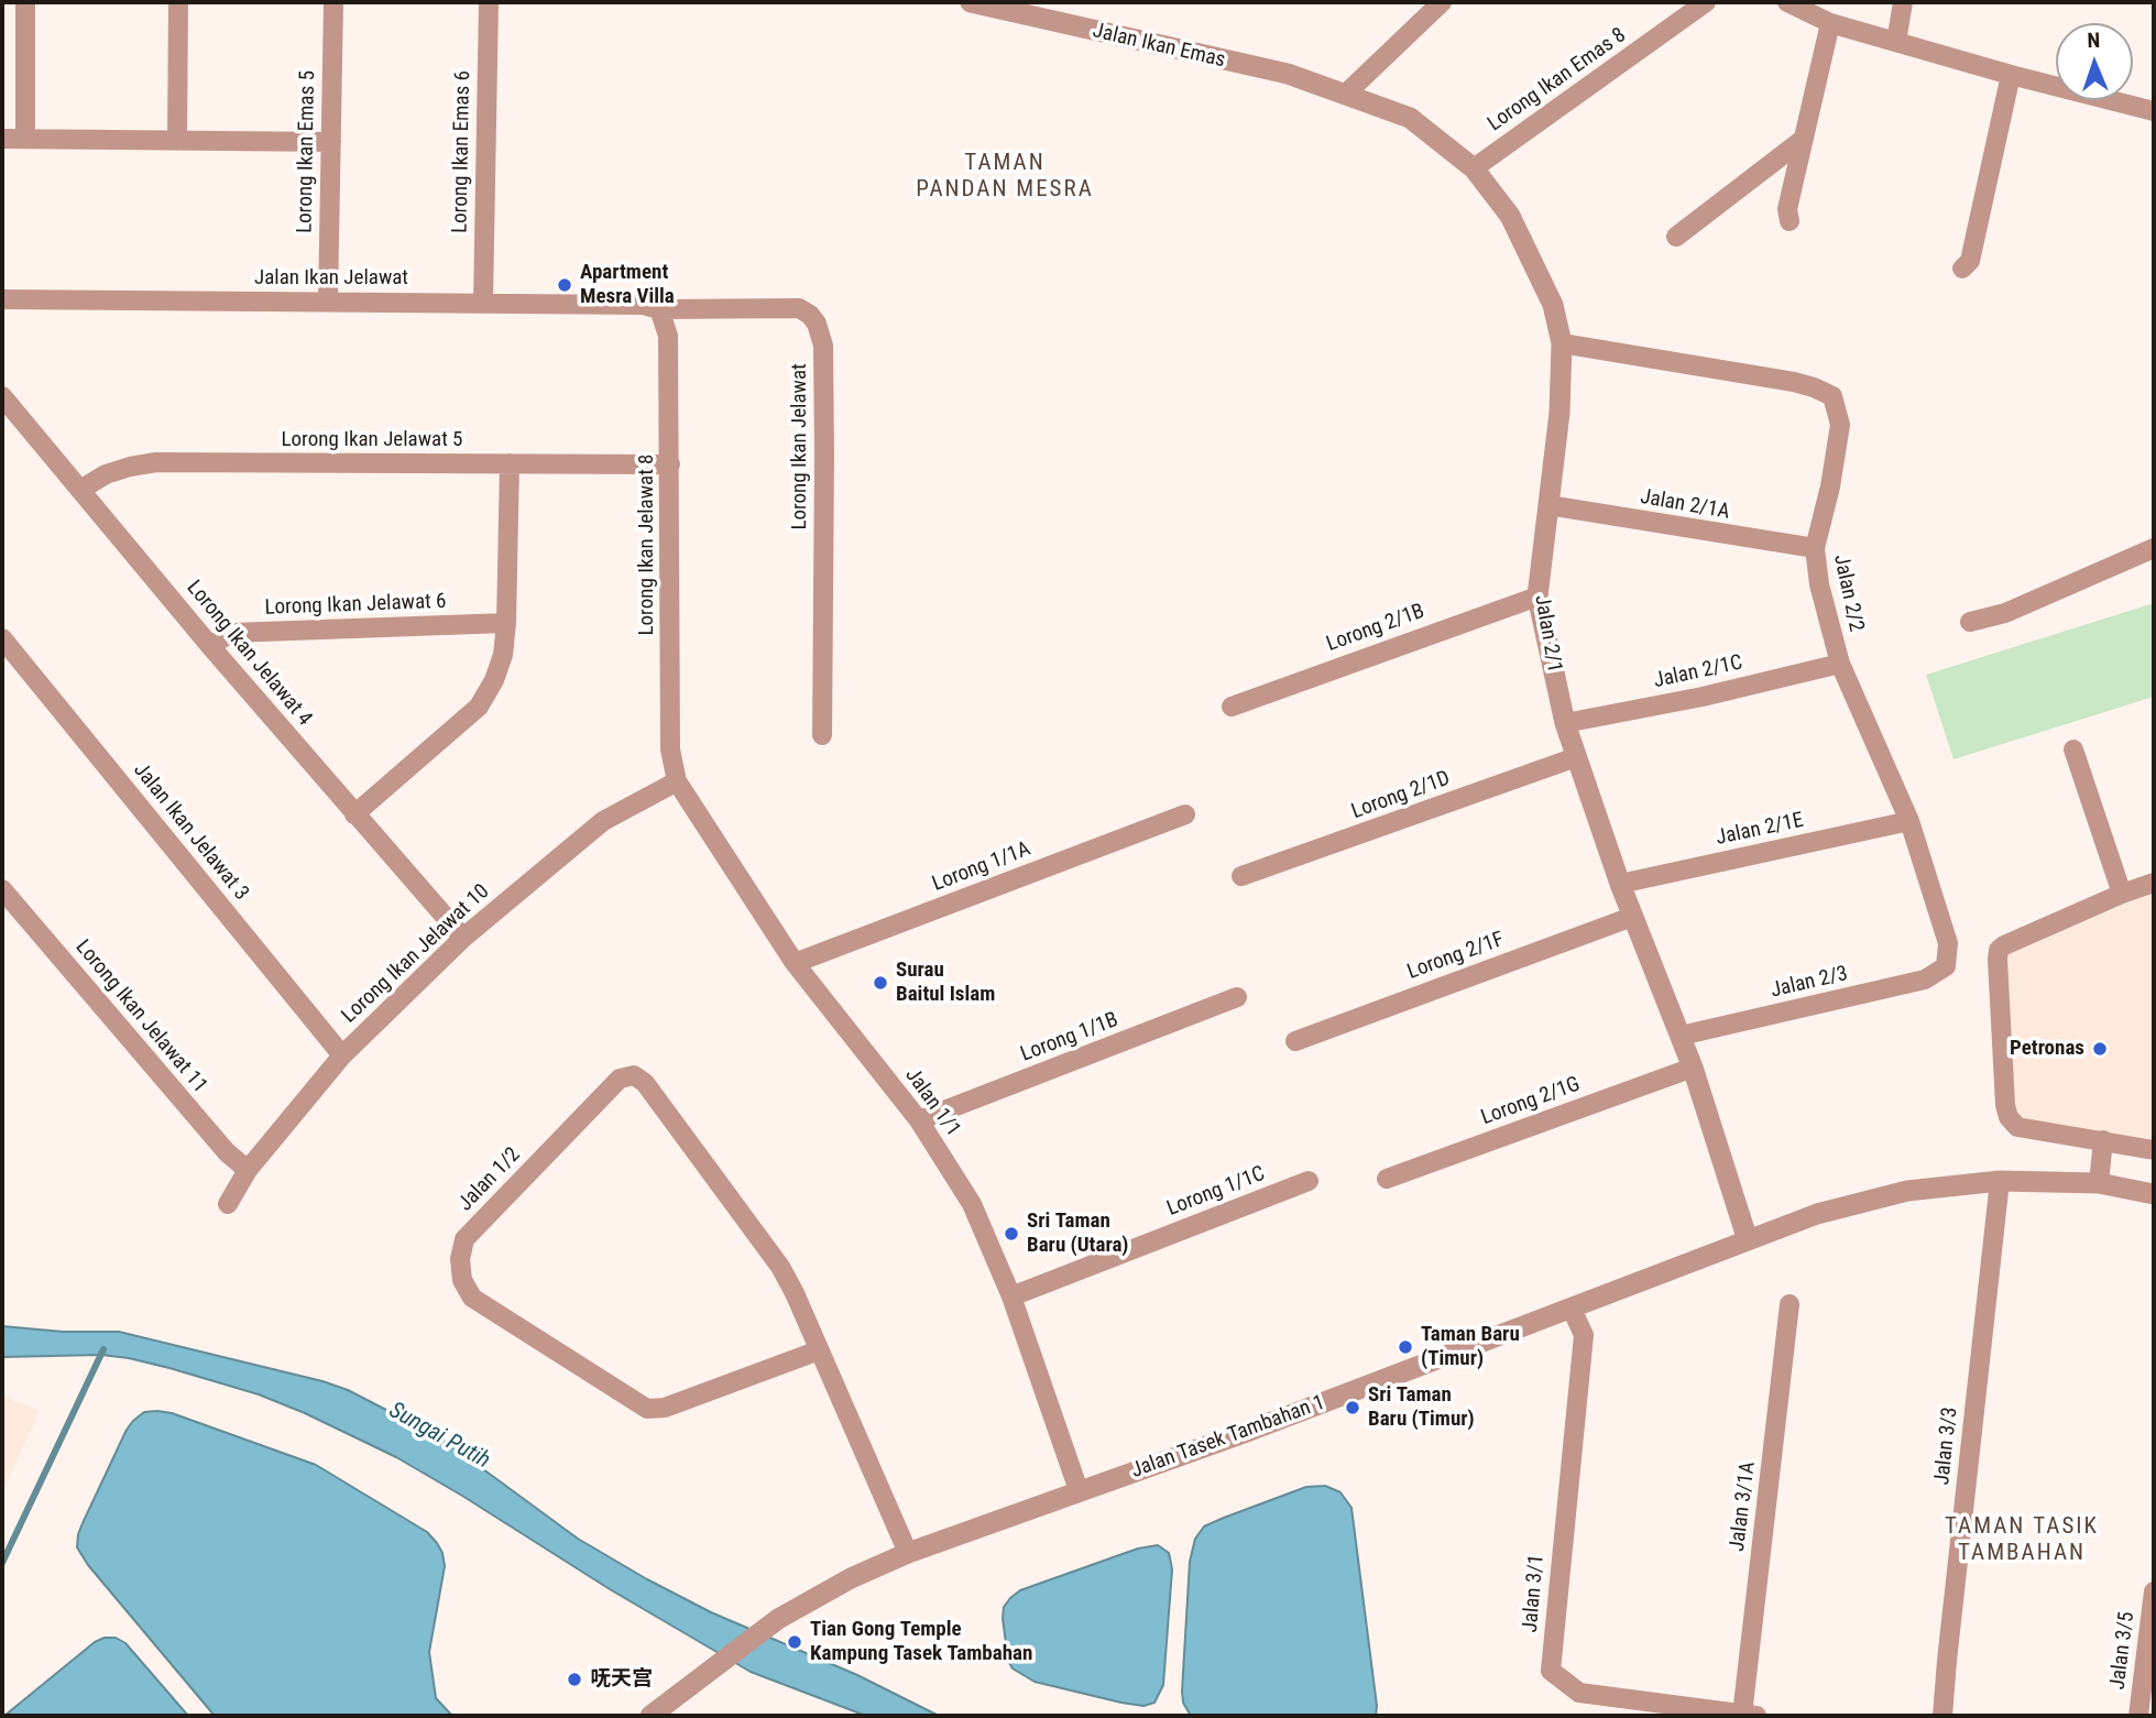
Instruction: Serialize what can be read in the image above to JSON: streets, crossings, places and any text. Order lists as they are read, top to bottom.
{
  "streets": {
    "street": [
      "Jalan Ikan Emas",
      "Lorong Ikan Emas 8",
      "Lorong Ikan Emas 5",
      "Lorong Ikan Emas 6",
      "Jalan Ikan Jelawat",
      "Lorong Ikan Jelawat 5",
      "Lorong Ikan Jelawat",
      "Jalan 2/1A",
      "Lorong Ikan Jelawat 8",
      "Jalan 2/2",
      "Lorong Ikan Jelawat 6",
      "Lorong 2/1B",
      "Jalan 2/1",
      "Lorong Ikan Jelawat 4",
      "Jalan 2/1C",
      "Lorong 2/1D",
      "Jalan 2/1E",
      "Jalan Ikan Jelawat 3",
      "Lorong 1/1A",
      "Lorong Ikan Jelawat 10",
      "Lorong 2/1F",
      "Jalan 2/3",
      "Lorong Ikan Jelawat 11",
      "Lorong 1/1B",
      "Lorong 2/1G",
      "Jalan 1/1",
      "Jalan 1/2",
      "Lorong 1/1C",
      "Jalan Tasek Tambahan 1",
      "Jalan 3/3",
      "Jalan 3/1A",
      "Jalan 3/1",
      "Jalan 3/5"
    ]
  },
  "crossings": [
    ["Jalan Ikan Emas", "Jalan 2/1"],
    ["Lorong Ikan Emas 8", "Jalan 2/1"],
    ["Lorong Ikan Emas 5", "Jalan Ikan Jelawat"],
    ["Lorong Ikan Emas 6", "Jalan Ikan Jelawat"],
    ["Jalan Ikan Jelawat", "Lorong Ikan Jelawat"],
    ["Jalan Ikan Jelawat", "Lorong Ikan Jelawat 8"],
    ["Lorong Ikan Jelawat 5", "Lorong Ikan Jelawat 8"],
    ["Lorong Ikan Jelawat 5", "Lorong Ikan Jelawat 4"],
    ["Lorong Ikan Jelawat", "Lorong Ikan Jelawat 8"],
    ["Jalan 2/1A", "Jalan 2/2"],
    ["Jalan 2/1A", "Jalan 2/1"],
    ["Lorong Ikan Jelawat 8", "Lorong Ikan Jelawat 10"],
    ["Lorong Ikan Jelawat 8", "Jalan 1/1"],
    ["Jalan 2/2", "Jalan 2/1"],
    ["Jalan 2/2", "Jalan 2/1C"],
    ["Jalan 2/2", "Jalan 2/1E"],
    ["Jalan 2/2", "Jalan 2/3"],
    ["Lorong Ikan Jelawat 6", "Lorong Ikan Jelawat 4"],
    ["Lorong 2/1B", "Jalan 2/1"],
    ["Jalan 2/1", "Jalan 2/1C"],
    ["Jalan 2/1", "Lorong 2/1D"],
    ["Jalan 2/1", "Jalan 2/1E"],
    ["Jalan 2/1", "Lorong 2/1F"],
    ["Jalan 2/1", "Jalan 2/3"],
    ["Jalan 2/1", "Lorong 2/1G"],
    ["Jalan 2/1", "Jalan Tasek Tambahan 1"],
    ["Lorong Ikan Jelawat 4", "Lorong Ikan Jelawat 10"],
    ["Jalan Ikan Jelawat 3", "Lorong Ikan Jelawat 10"],
    ["Lorong 1/1A", "Jalan 1/1"],
    ["Lorong Ikan Jelawat 10", "Lorong Ikan Jelawat 11"],
    ["Lorong Ikan Jelawat 10", "Jalan 1/1"],
    ["Lorong 1/1B", "Jalan 1/1"],
    ["Jalan 1/1", "Lorong 1/1C"],
    ["Jalan 1/1", "Jalan Tasek Tambahan 1"],
    ["Jalan 1/2", "Jalan Tasek Tambahan 1"],
    ["Jalan Tasek Tambahan 1", "Jalan 3/3"],
    ["Jalan Tasek Tambahan 1", "Jalan 3/1"],
    ["Jalan 3/1A", "Jalan 3/1"]
  ],
  "districts": ["TAMAN PANDAN MESRA", "TAMAN TASIK TAMBAHAN"],
  "water": ["Sungai Putih"],
  "places": [
    "Apartment Mesra Villa",
    "Surau Baitul Islam",
    "Petronas",
    "Sri Taman Baru (Utara)",
    "Taman Baru (Timur)",
    "Sri Taman Baru (Timur)",
    "Tian Gong Temple Kampung Tasek Tambahan",
    "呒天宫"
  ],
  "north": "top"
}
